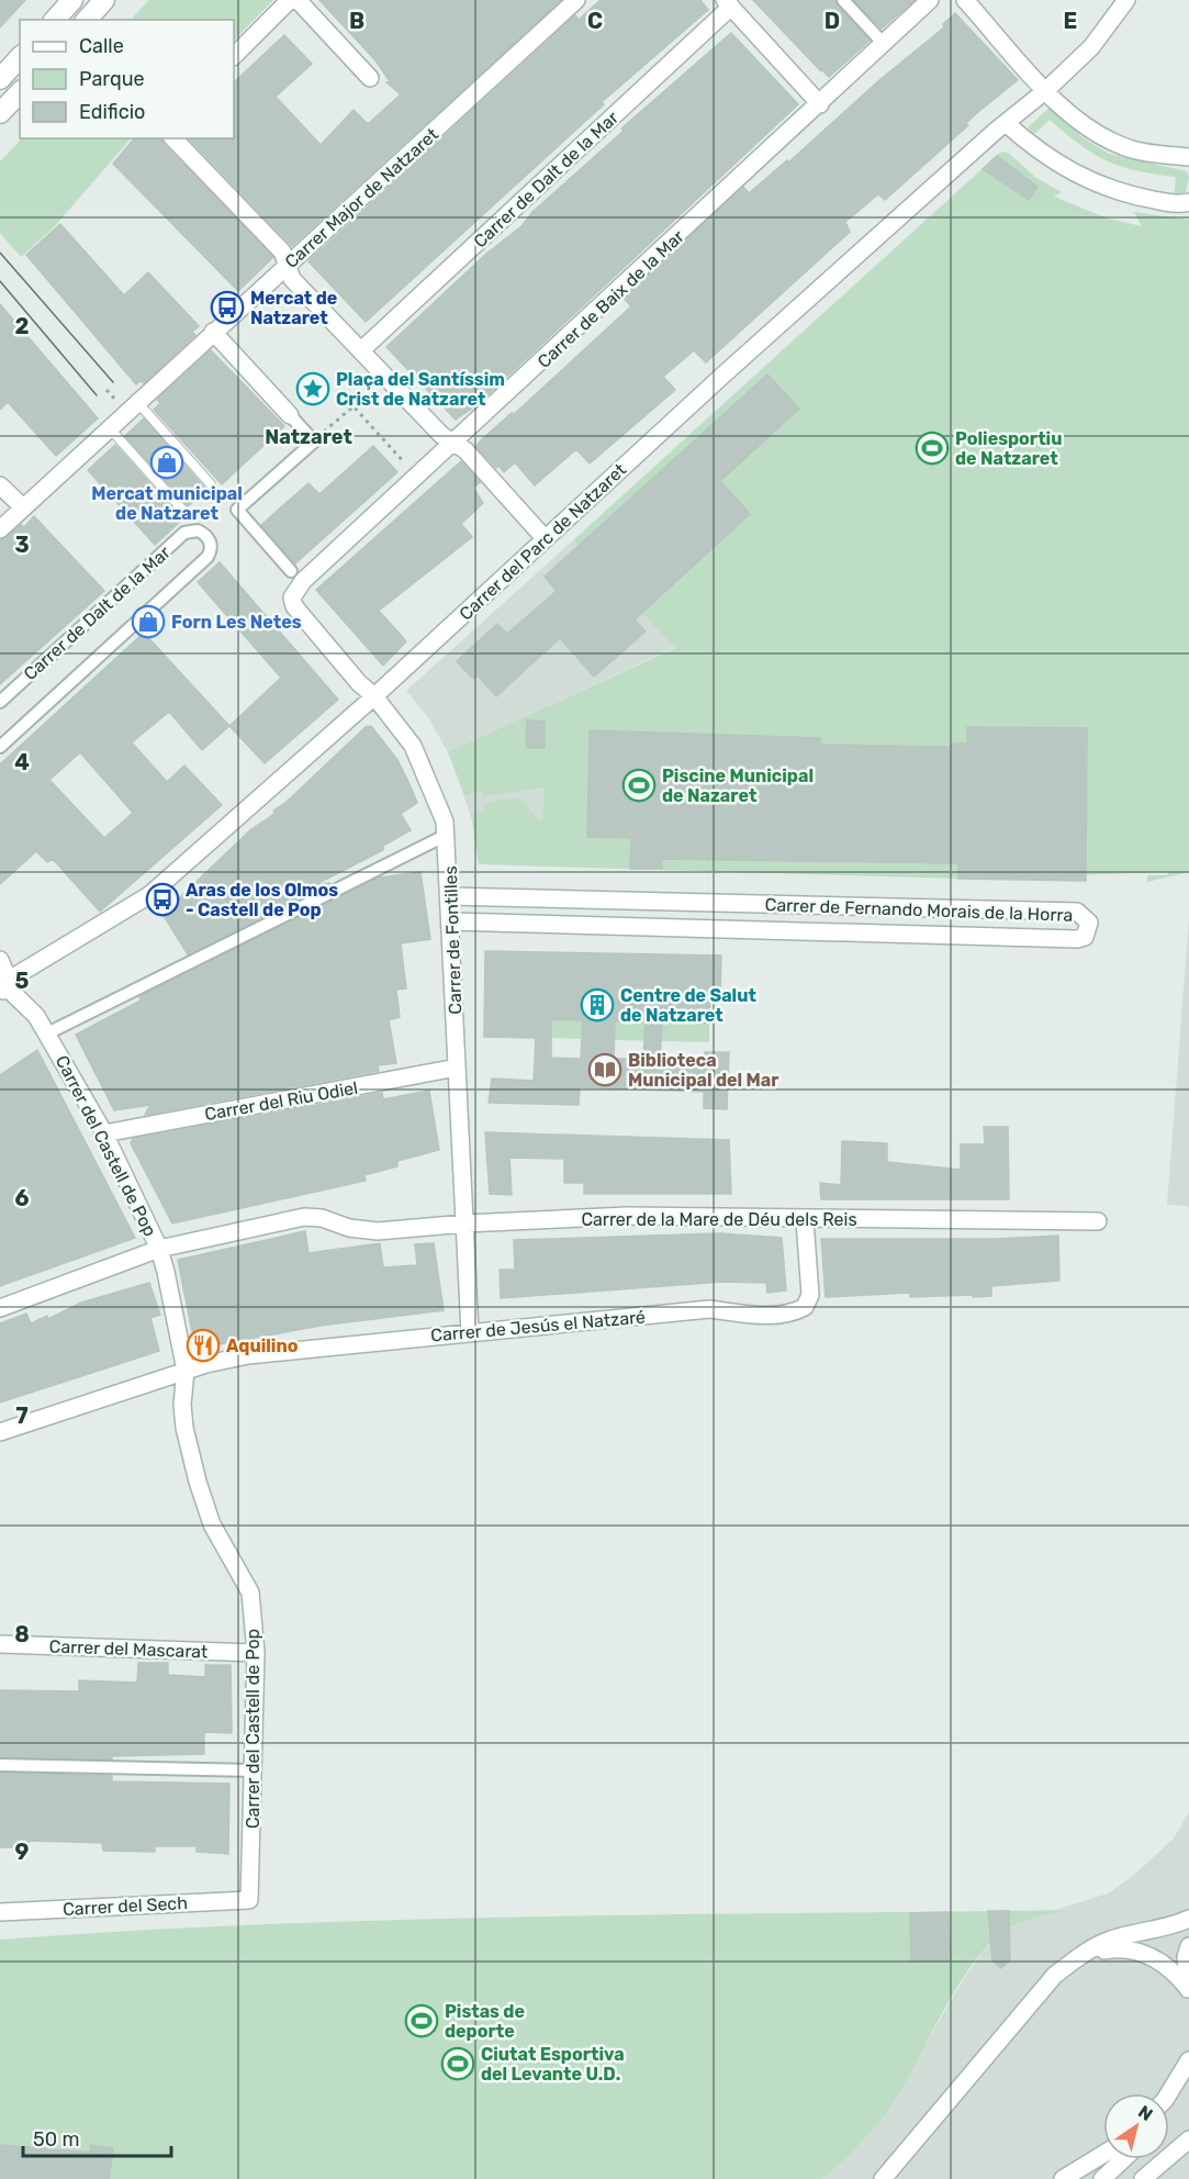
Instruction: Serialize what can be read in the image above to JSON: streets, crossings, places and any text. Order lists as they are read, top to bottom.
{
  "streets": {
    "street": [
      "Carrer de Dalt de la Mar",
      "Carrer Major de Natzaret",
      "Carrer de Baix de la Mar",
      "Carrer del Parc de Natzaret",
      "Carrer de Fernando Morais de la Horra",
      "Carrer de Fontilles",
      "Carrer del Riu Odiel",
      "Carrer del Castell de Pop",
      "Carrer de la Mare de Déu dels Reis",
      "Carrer de Jesús el Natzaré",
      "Carrer del Mascarat",
      "Carrer del Sech"
    ]
  },
  "crossings": [
    ["Carrer de Baix de la Mar", "Carrer de Fontilles"],
    ["Carrer del Parc de Natzaret", "Carrer de Fontilles"],
    ["Carrer del Parc de Natzaret", "Carrer del Castell de Pop"],
    ["Carrer de Fernando Morais de la Horra", "Carrer de Fontilles"],
    ["Carrer de Fontilles", "Carrer del Riu Odiel"],
    ["Carrer de Fontilles", "Carrer de la Mare de Déu dels Reis"],
    ["Carrer de Fontilles", "Carrer de Jesús el Natzaré"],
    ["Carrer del Riu Odiel", "Carrer del Castell de Pop"],
    ["Carrer del Castell de Pop", "Carrer de la Mare de Déu dels Reis"],
    ["Carrer del Castell de Pop", "Carrer de Jesús el Natzaré"],
    ["Carrer del Castell de Pop", "Carrer del Mascarat"],
    ["Carrer del Castell de Pop", "Carrer del Sech"],
    ["Carrer de la Mare de Déu dels Reis", "Carrer de Jesús el Natzaré"]
  ],
  "districts": ["Natzaret"],
  "places": {
    "bus stop": ["Mercat de Natzaret", "Aras de los Olmos - Castell de Pop"],
    "place": ["Plaça del Santíssim Crist de Natzaret"],
    "sports": [
      "Poliesportiu de Natzaret",
      "Piscine Municipal de Nazaret",
      "Pistas de deporte",
      "Ciutat Esportiva del Levante U.D."
    ],
    "shop": ["Mercat municipal de Natzaret", "Forn Les Netes"],
    "building": ["Centre de Salut de Natzaret"],
    "library": ["Biblioteca Municipal del Mar"],
    "restaurant": ["Aquilino"]
  },
  "legend": ["Calle", "Parque", "Edificio"],
  "scale_bar": "50 m",
  "north": "top right",
  "grid": {
    "columns": [
      "B",
      "C",
      "D",
      "E"
    ],
    "rows": [
      "2",
      "3",
      "4",
      "5",
      "6",
      "7",
      "8",
      "9"
    ]
  }
}
